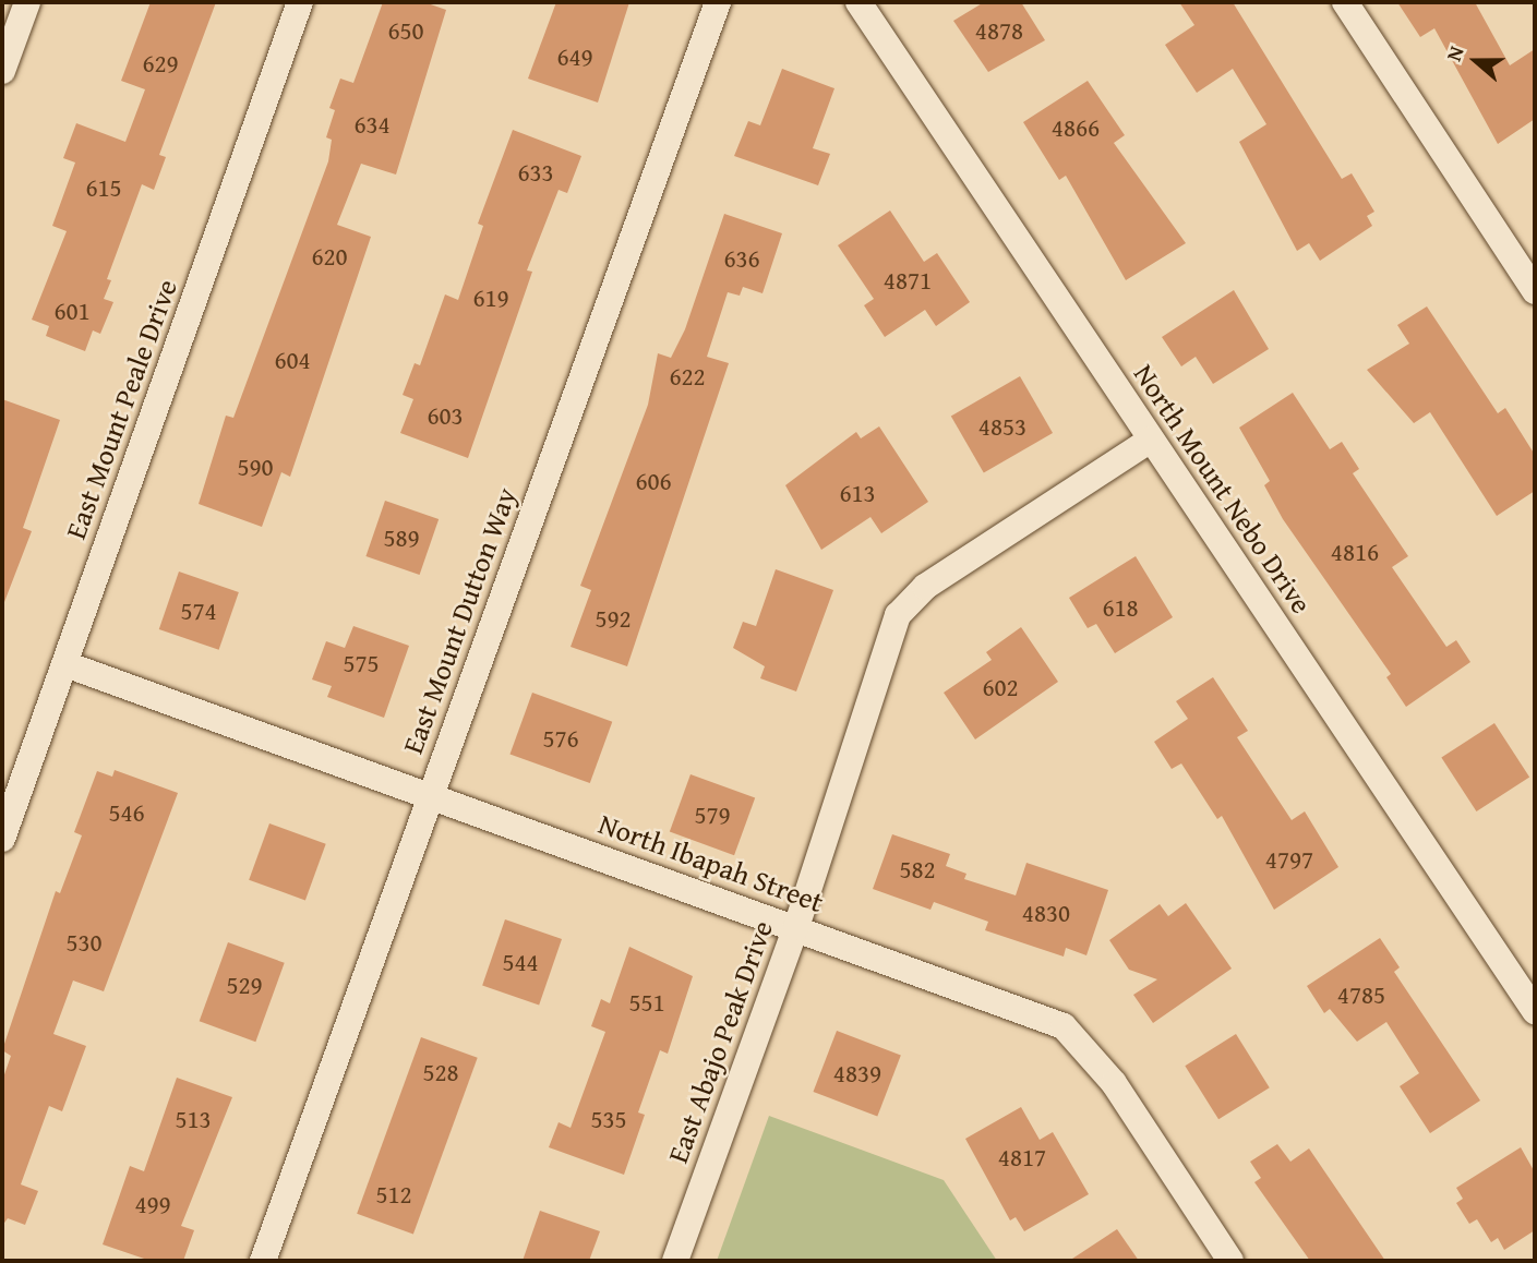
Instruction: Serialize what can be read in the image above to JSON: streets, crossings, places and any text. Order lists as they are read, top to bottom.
{
  "streets": {
    "street": [
      "East Mount Peale Drive",
      "North Mount Nebo Drive",
      "East Mount Dutton Way",
      "North Ibapah Street",
      "East Abajo Peak Drive"
    ]
  },
  "crossings": [
    ["East Mount Peale Drive", "North Ibapah Street"],
    ["North Mount Nebo Drive", "East Abajo Peak Drive"],
    ["East Mount Dutton Way", "North Ibapah Street"],
    ["North Ibapah Street", "East Abajo Peak Drive"]
  ],
  "house_numbers": [
    "650",
    "4878",
    "649",
    "629",
    "634",
    "4866",
    "633",
    "615",
    "620",
    "636",
    "4871",
    "619",
    "601",
    "604",
    "622",
    "603",
    "4853",
    "590",
    "606",
    "613",
    "589",
    "4816",
    "618",
    "574",
    "592",
    "575",
    "602",
    "576",
    "546",
    "579",
    "4797",
    "582",
    "4830",
    "530",
    "544",
    "529",
    "4785",
    "551",
    "528",
    "4839",
    "513",
    "535",
    "4817",
    "512",
    "499"
  ],
  "north": "left"
}
